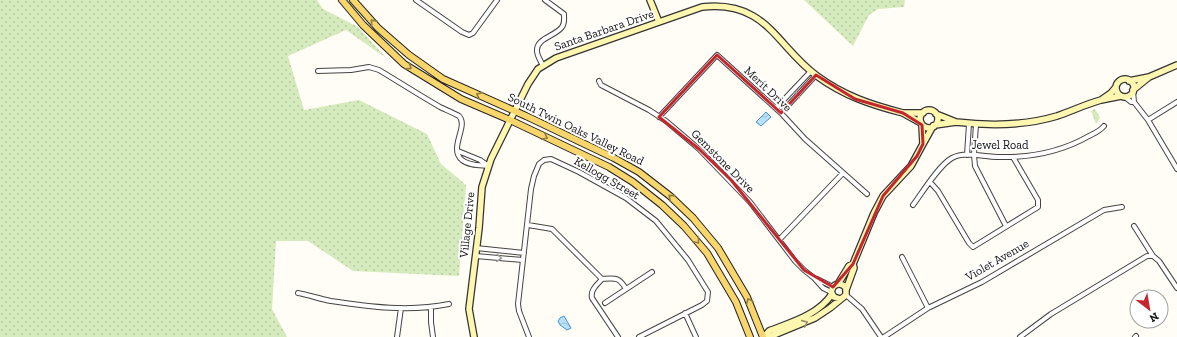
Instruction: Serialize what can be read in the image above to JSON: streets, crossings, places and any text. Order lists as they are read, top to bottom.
{
  "streets": {
    "main road": ["South Twin Oaks Valley Road"],
    "street": [
      "Santa Barbara Drive",
      "Merit Drive",
      "Jewel Road",
      "Gemstone Drive",
      "Kellogg Street",
      "Village Drive",
      "Violet Avenue"
    ]
  },
  "crossings": [
    ["Santa Barbara Drive", "South Twin Oaks Valley Road"],
    ["Santa Barbara Drive", "Village Drive"],
    ["Merit Drive", "Gemstone Drive"],
    ["South Twin Oaks Valley Road", "Village Drive"]
  ],
  "north": "bottom right"
}
